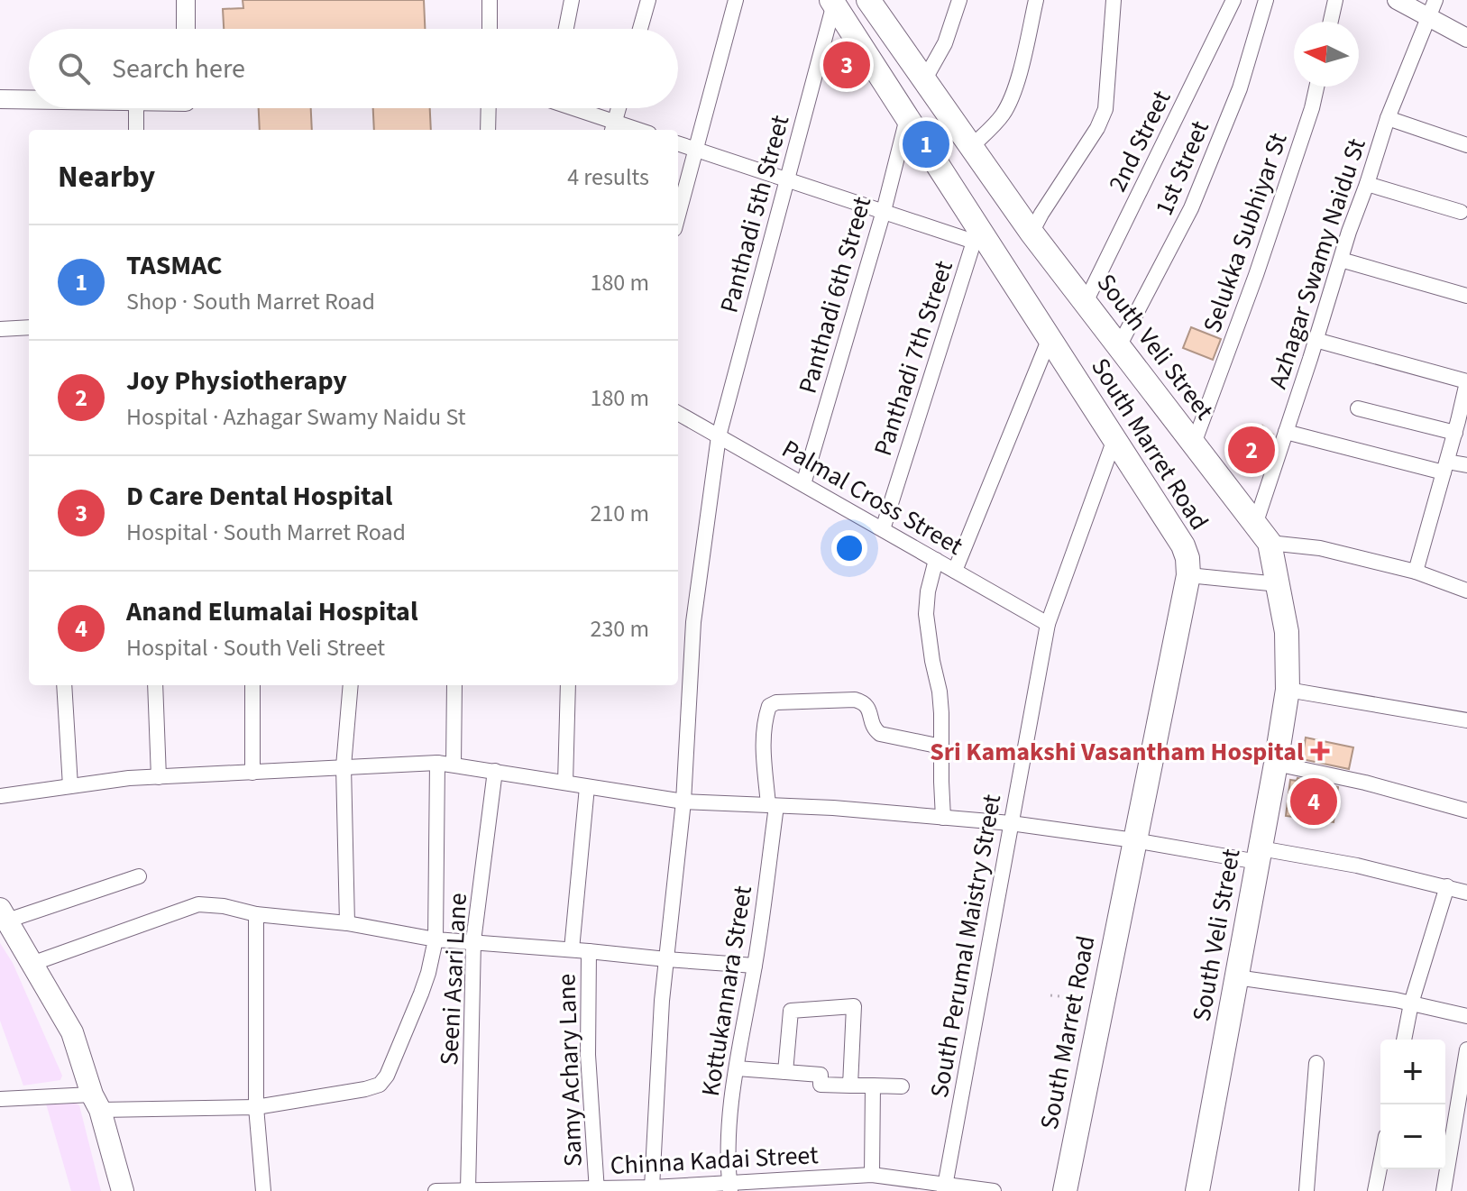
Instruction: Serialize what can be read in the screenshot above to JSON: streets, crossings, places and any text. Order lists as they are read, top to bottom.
{
  "streets": {
    "main road": ["South Veli Street", "South Marret Road"],
    "street": [
      "2nd Street",
      "1st Street",
      "Panthadi 5th Street",
      "Selukka Subhiyar St",
      "Azhagar Swamy Naidu St",
      "Panthadi 6th Street",
      "Panthadi 7th Street",
      "Palmal Cross Street",
      "South Perumal Maistry Street",
      "Seeni Asari Lane",
      "Kottukannara Street",
      "Samy Achary Lane",
      "Chinna Kadai Street"
    ]
  },
  "crossings": [
    ["2nd Street", "South Veli Street"],
    ["1st Street", "South Veli Street"],
    ["Panthadi 5th Street", "South Marret Road"],
    ["Panthadi 5th Street", "Palmal Cross Street"],
    ["Panthadi 5th Street", "Chinna Kadai Street"],
    ["Selukka Subhiyar St", "South Veli Street"],
    ["Azhagar Swamy Naidu St", "South Veli Street"],
    ["Panthadi 6th Street", "South Marret Road"],
    ["Panthadi 6th Street", "Palmal Cross Street"],
    ["Panthadi 7th Street", "South Marret Road"],
    ["Panthadi 7th Street", "Palmal Cross Street"],
    ["South Marret Road", "South Perumal Maistry Street"],
    ["Palmal Cross Street", "South Perumal Maistry Street"],
    ["South Perumal Maistry Street", "Chinna Kadai Street"],
    ["Seeni Asari Lane", "Chinna Kadai Street"],
    ["Kottukannara Street", "Chinna Kadai Street"],
    ["Samy Achary Lane", "Chinna Kadai Street"]
  ],
  "places": {
    "health": ["Sri Kamakshi Vasantham Hospital"]
  },
  "north": "left",
  "page": {
    "search": "Search here",
    "pins": [
      "3",
      "1",
      "2",
      "4"
    ],
    "heading": ["Nearby", "4 results"],
    "list": [
      {
        "mark": "1",
        "name": "TASMAC",
        "note": "Shop · South Marret Road",
        "value": "180 m"
      },
      {
        "mark": "2",
        "name": "Joy Physiotherapy",
        "note": "Hospital · Azhagar Swamy Naidu St",
        "value": "180 m"
      },
      {
        "mark": "3",
        "name": "D Care Dental Hospital",
        "note": "Hospital · South Marret Road",
        "value": "210 m"
      },
      {
        "mark": "4",
        "name": "Anand Elumalai Hospital",
        "note": "Hospital · South Veli Street",
        "value": "230 m"
      }
    ],
    "map_buttons": ["+", "−"]
  }
}
